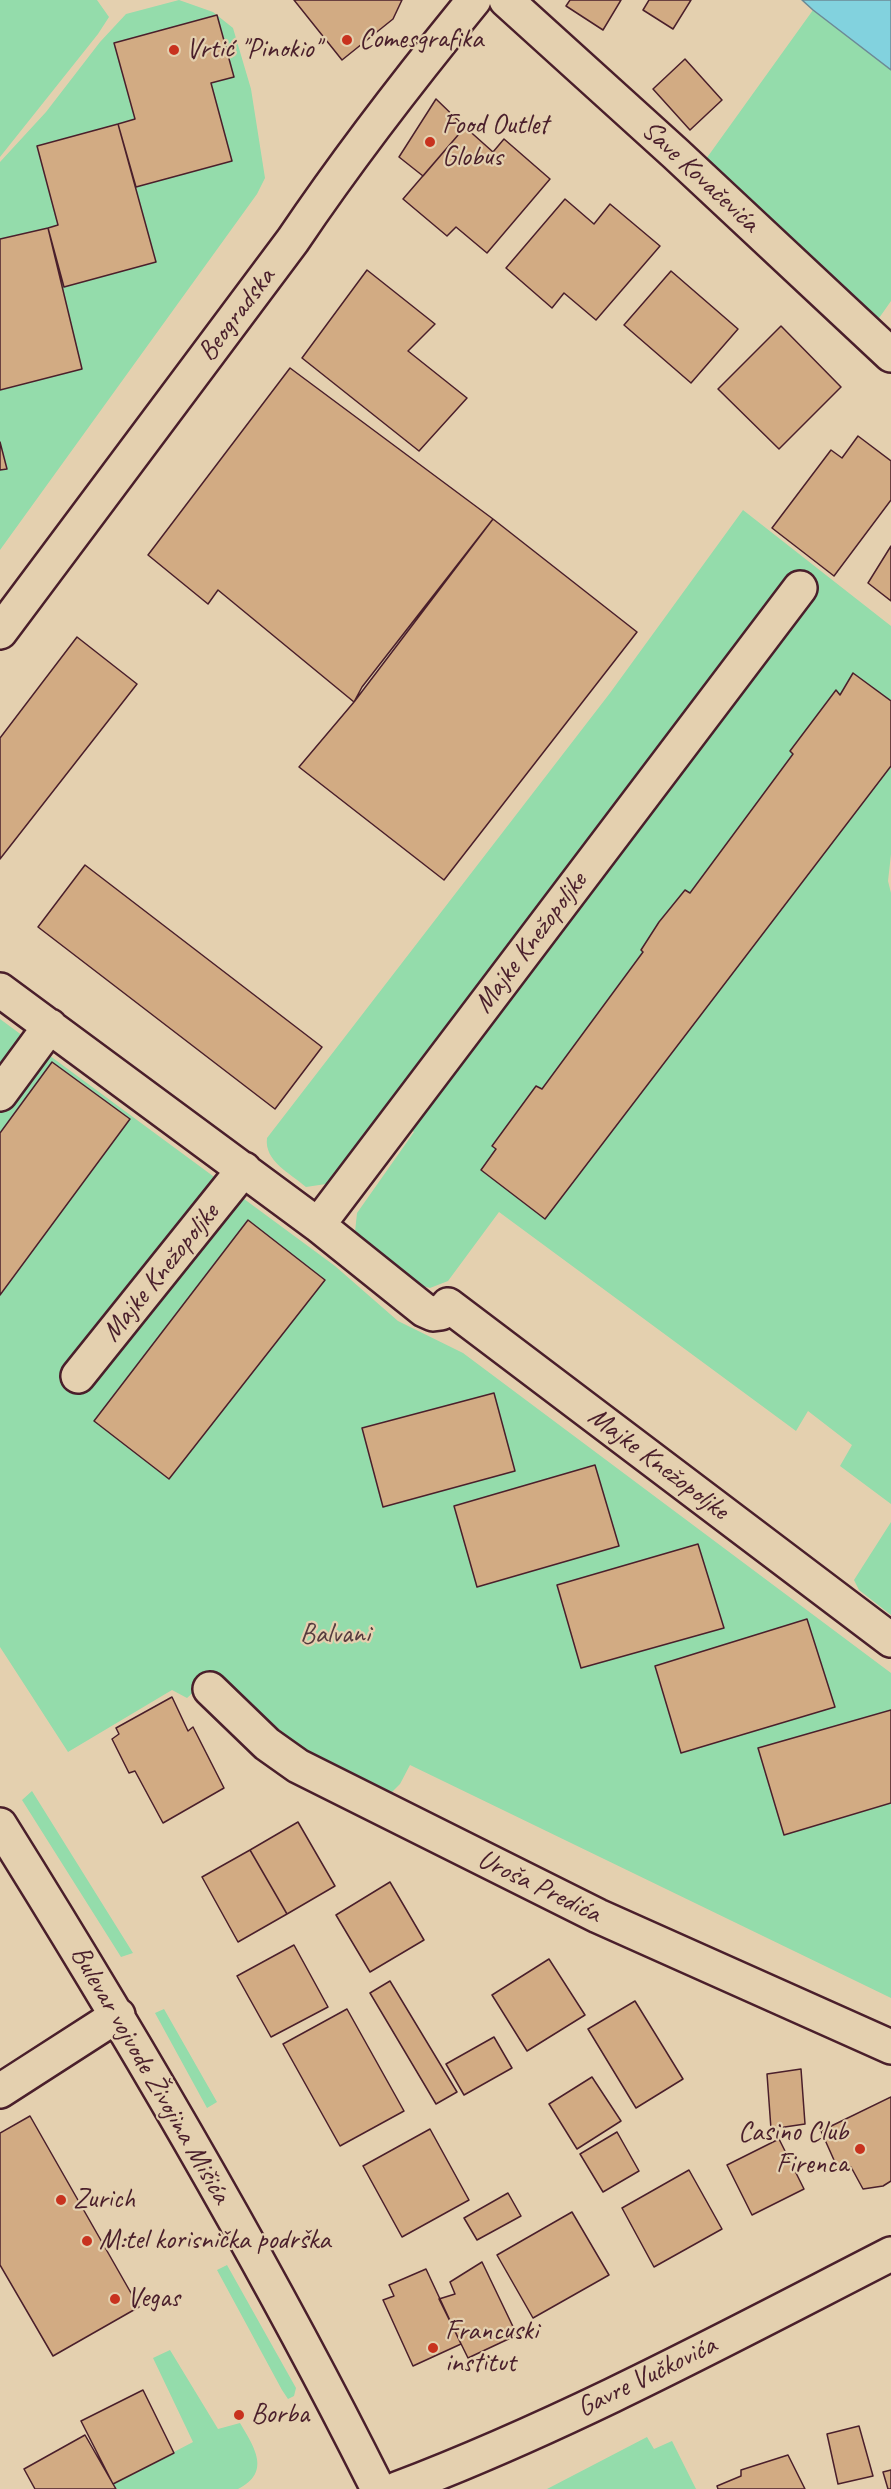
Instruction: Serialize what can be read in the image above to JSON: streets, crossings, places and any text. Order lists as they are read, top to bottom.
{
  "streets": {
    "street": [
      "Save Kovačevića",
      "Beogradska",
      "Majke Knežopoljke",
      "Uroša Predića",
      "Bulevar vojvode Živojina Mišića",
      "Gavre Vučkovića"
    ]
  },
  "parks": ["Balvani"],
  "places": [
    "Comesgrafika",
    "Vrtić \"Pinokio\"",
    "Food Outlet Globus",
    "Casino Club Firenca",
    "Zurich",
    "M:tel korisnička podrška",
    "Vegas",
    "Francuski institut",
    "Borba"
  ]
}
